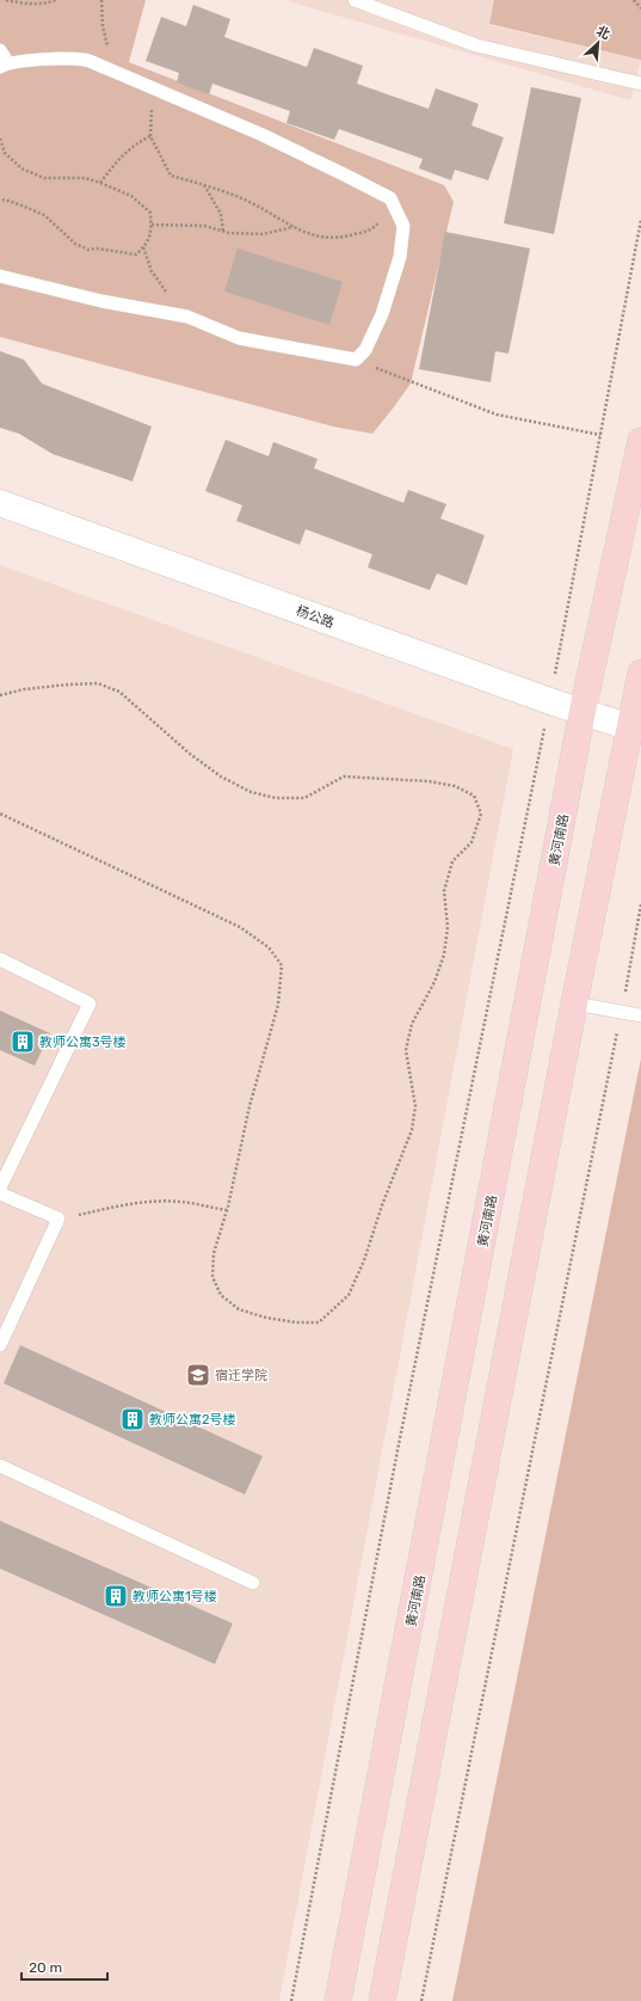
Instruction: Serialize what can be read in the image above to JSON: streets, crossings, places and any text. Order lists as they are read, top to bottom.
{
  "streets": {
    "main road": ["黄河南路"],
    "street": ["杨公路"]
  },
  "crossings": [
    ["杨公路", "黄河南路"]
  ],
  "places": {
    "building": ["教师公寓3号楼", "教师公寓2号楼", "教师公寓1号楼"],
    "school or university": ["宿迁学院"]
  },
  "scale_bar": "20 m",
  "north": "top right"
}
